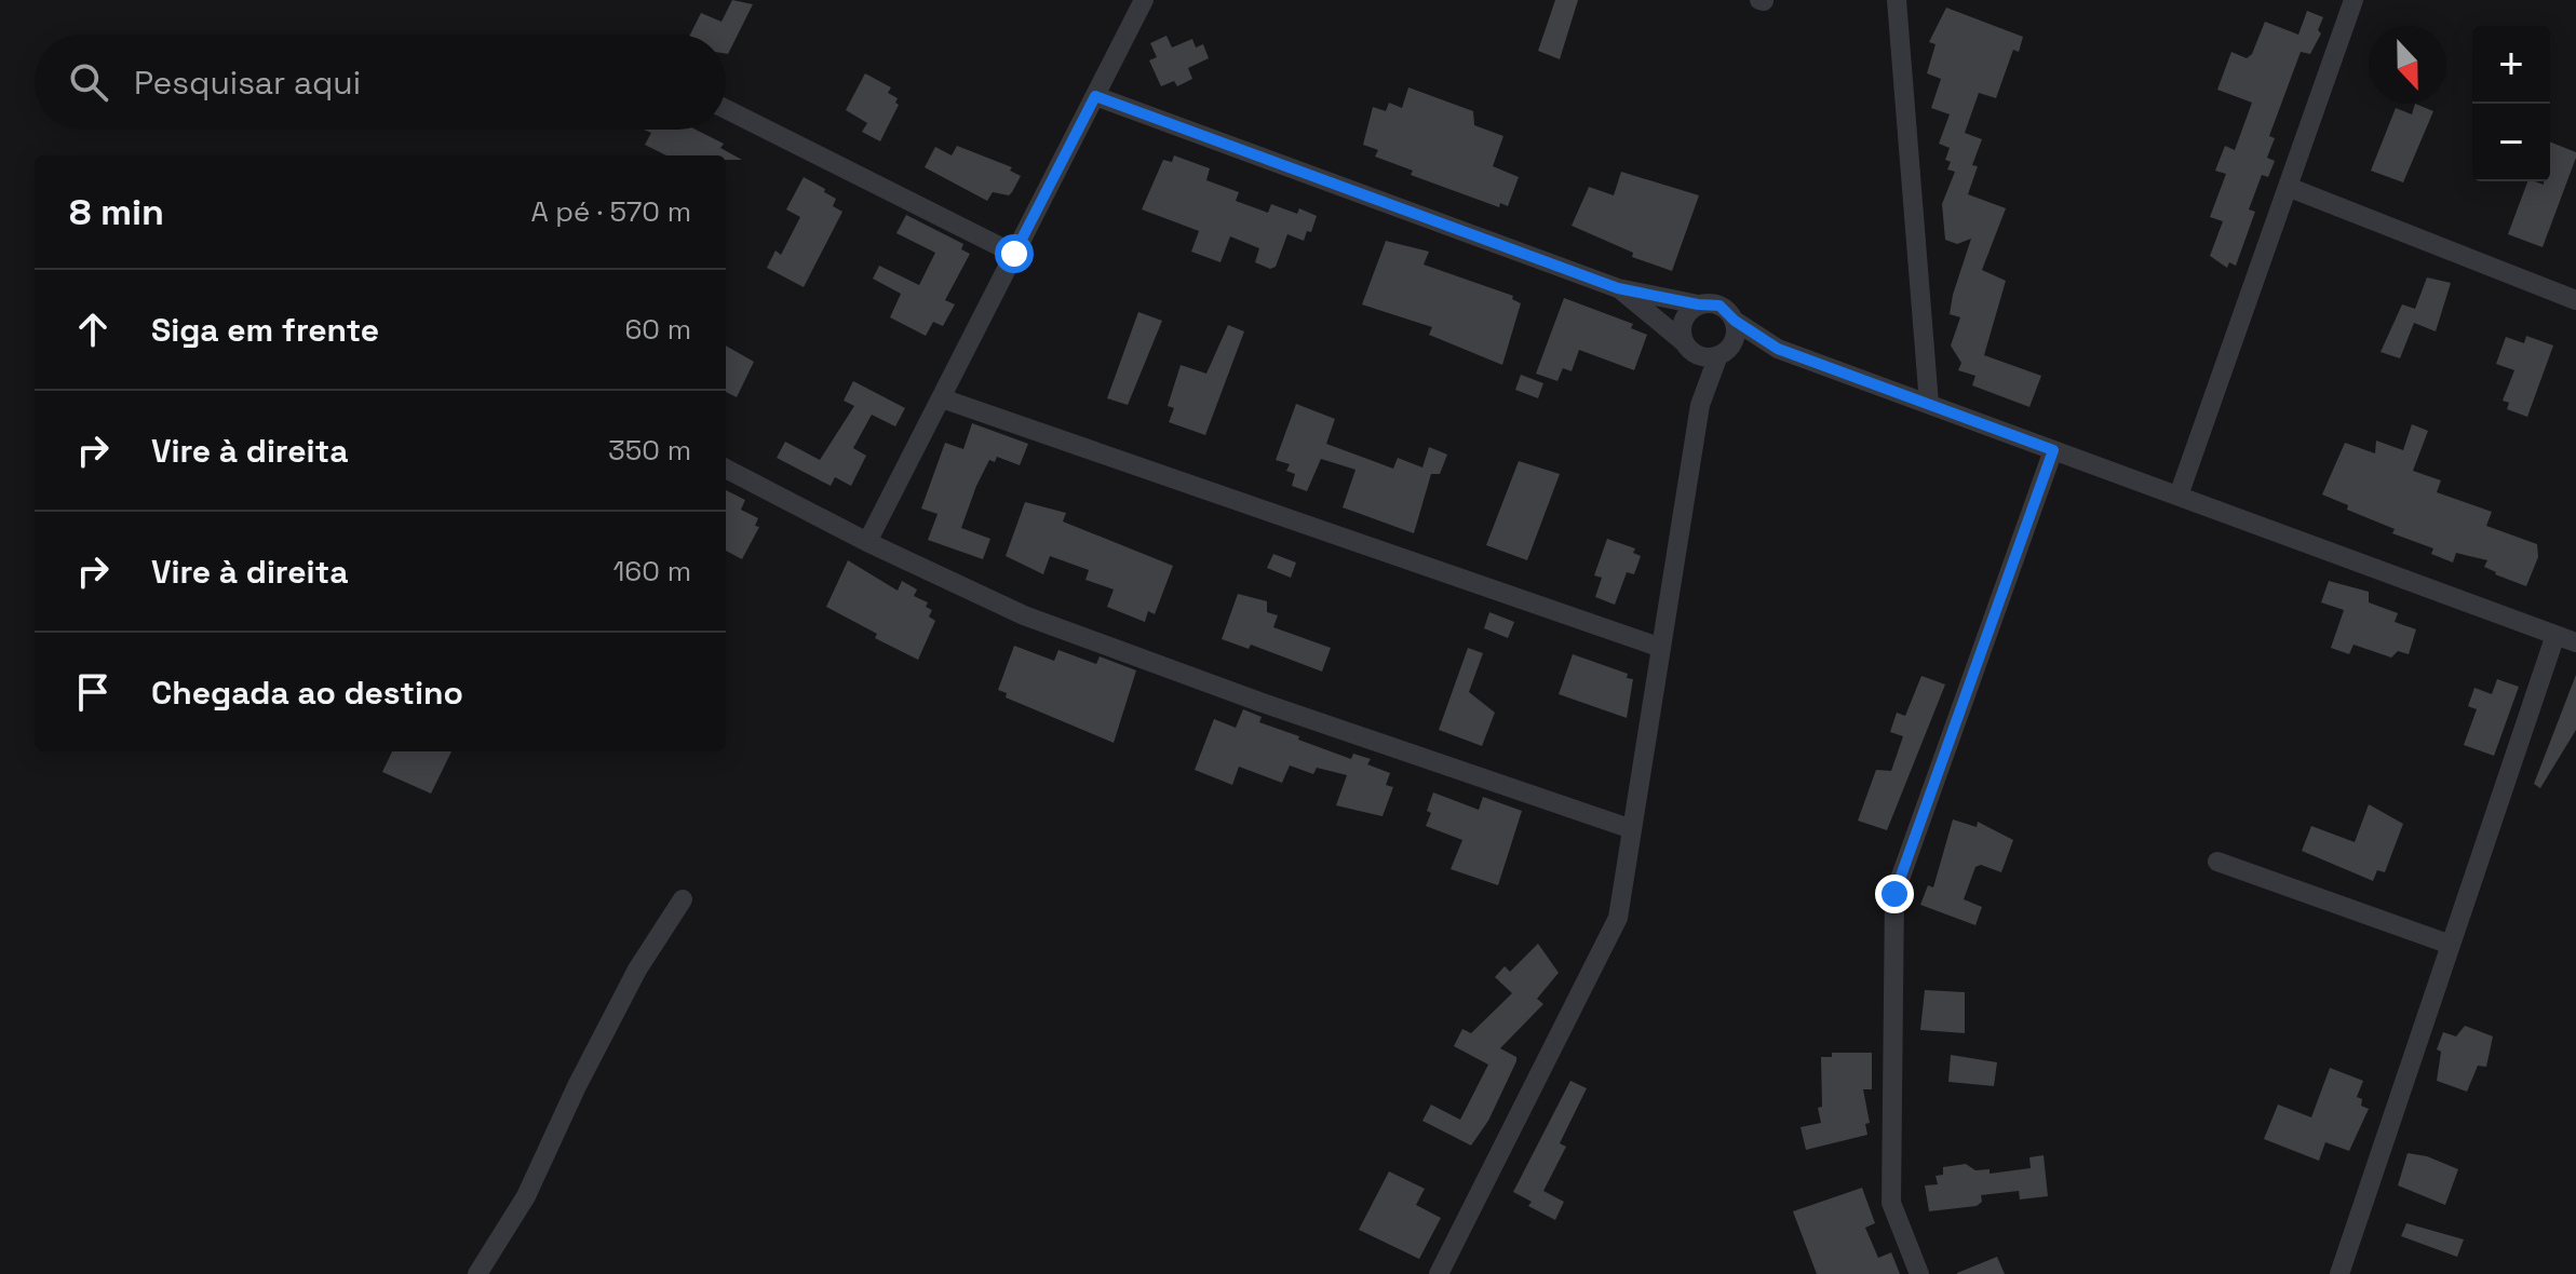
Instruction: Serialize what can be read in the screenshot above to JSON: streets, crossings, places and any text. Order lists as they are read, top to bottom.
{
  "north": "bottom",
  "page": {
    "map_buttons": ["+", "−"],
    "search": "Pesquisar aqui",
    "heading": ["8 min", "A pé · 570 m"],
    "list": [
      ["Siga em frente", "60 m"],
      ["Vire à direita", "350 m"],
      ["Vire à direita", "160 m"],
      "Chegada ao destino"
    ]
  }
}
